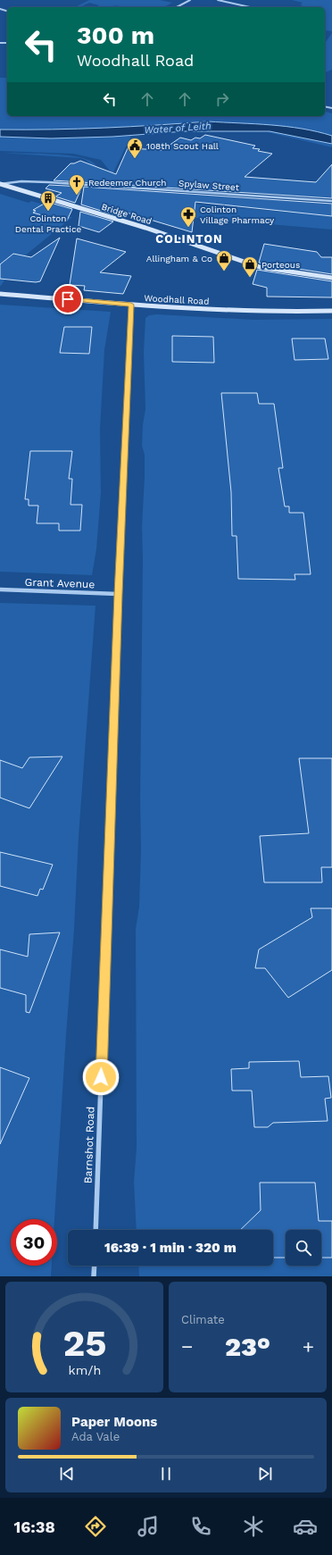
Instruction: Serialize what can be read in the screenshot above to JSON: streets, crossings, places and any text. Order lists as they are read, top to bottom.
{
  "streets": {
    "main road": ["Bridge Road", "Woodhall Road"],
    "street": ["Spylaw Street", "Grant Avenue", "Barnshot Road"]
  },
  "crossings": [
    ["Spylaw Street", "Bridge Road"],
    ["Woodhall Road", "Barnshot Road"],
    ["Grant Avenue", "Barnshot Road"]
  ],
  "districts": ["COLINTON"],
  "water": ["Water of Leith"],
  "places": {
    "public building": ["108th Scout Hall"],
    "church": ["Redeemer Church"],
    "building": ["Colinton Dental Practice"],
    "pharmacy": ["Colinton Village Pharmacy"],
    "shop": ["Allingham & Co", "Porteous"]
  },
  "page": {
    "turn": ["300 m", "Woodhall Road"],
    "limit": "30",
    "trip": "16:39 · 1 min · 320 m",
    "tile": "Climate",
    "heat": ["−", "23°", "+"],
    "song": ["Paper Moons", "Ada Vale"],
    "tabs": "16:38",
    "gauge": ["25", "km/h"]
  }
}
